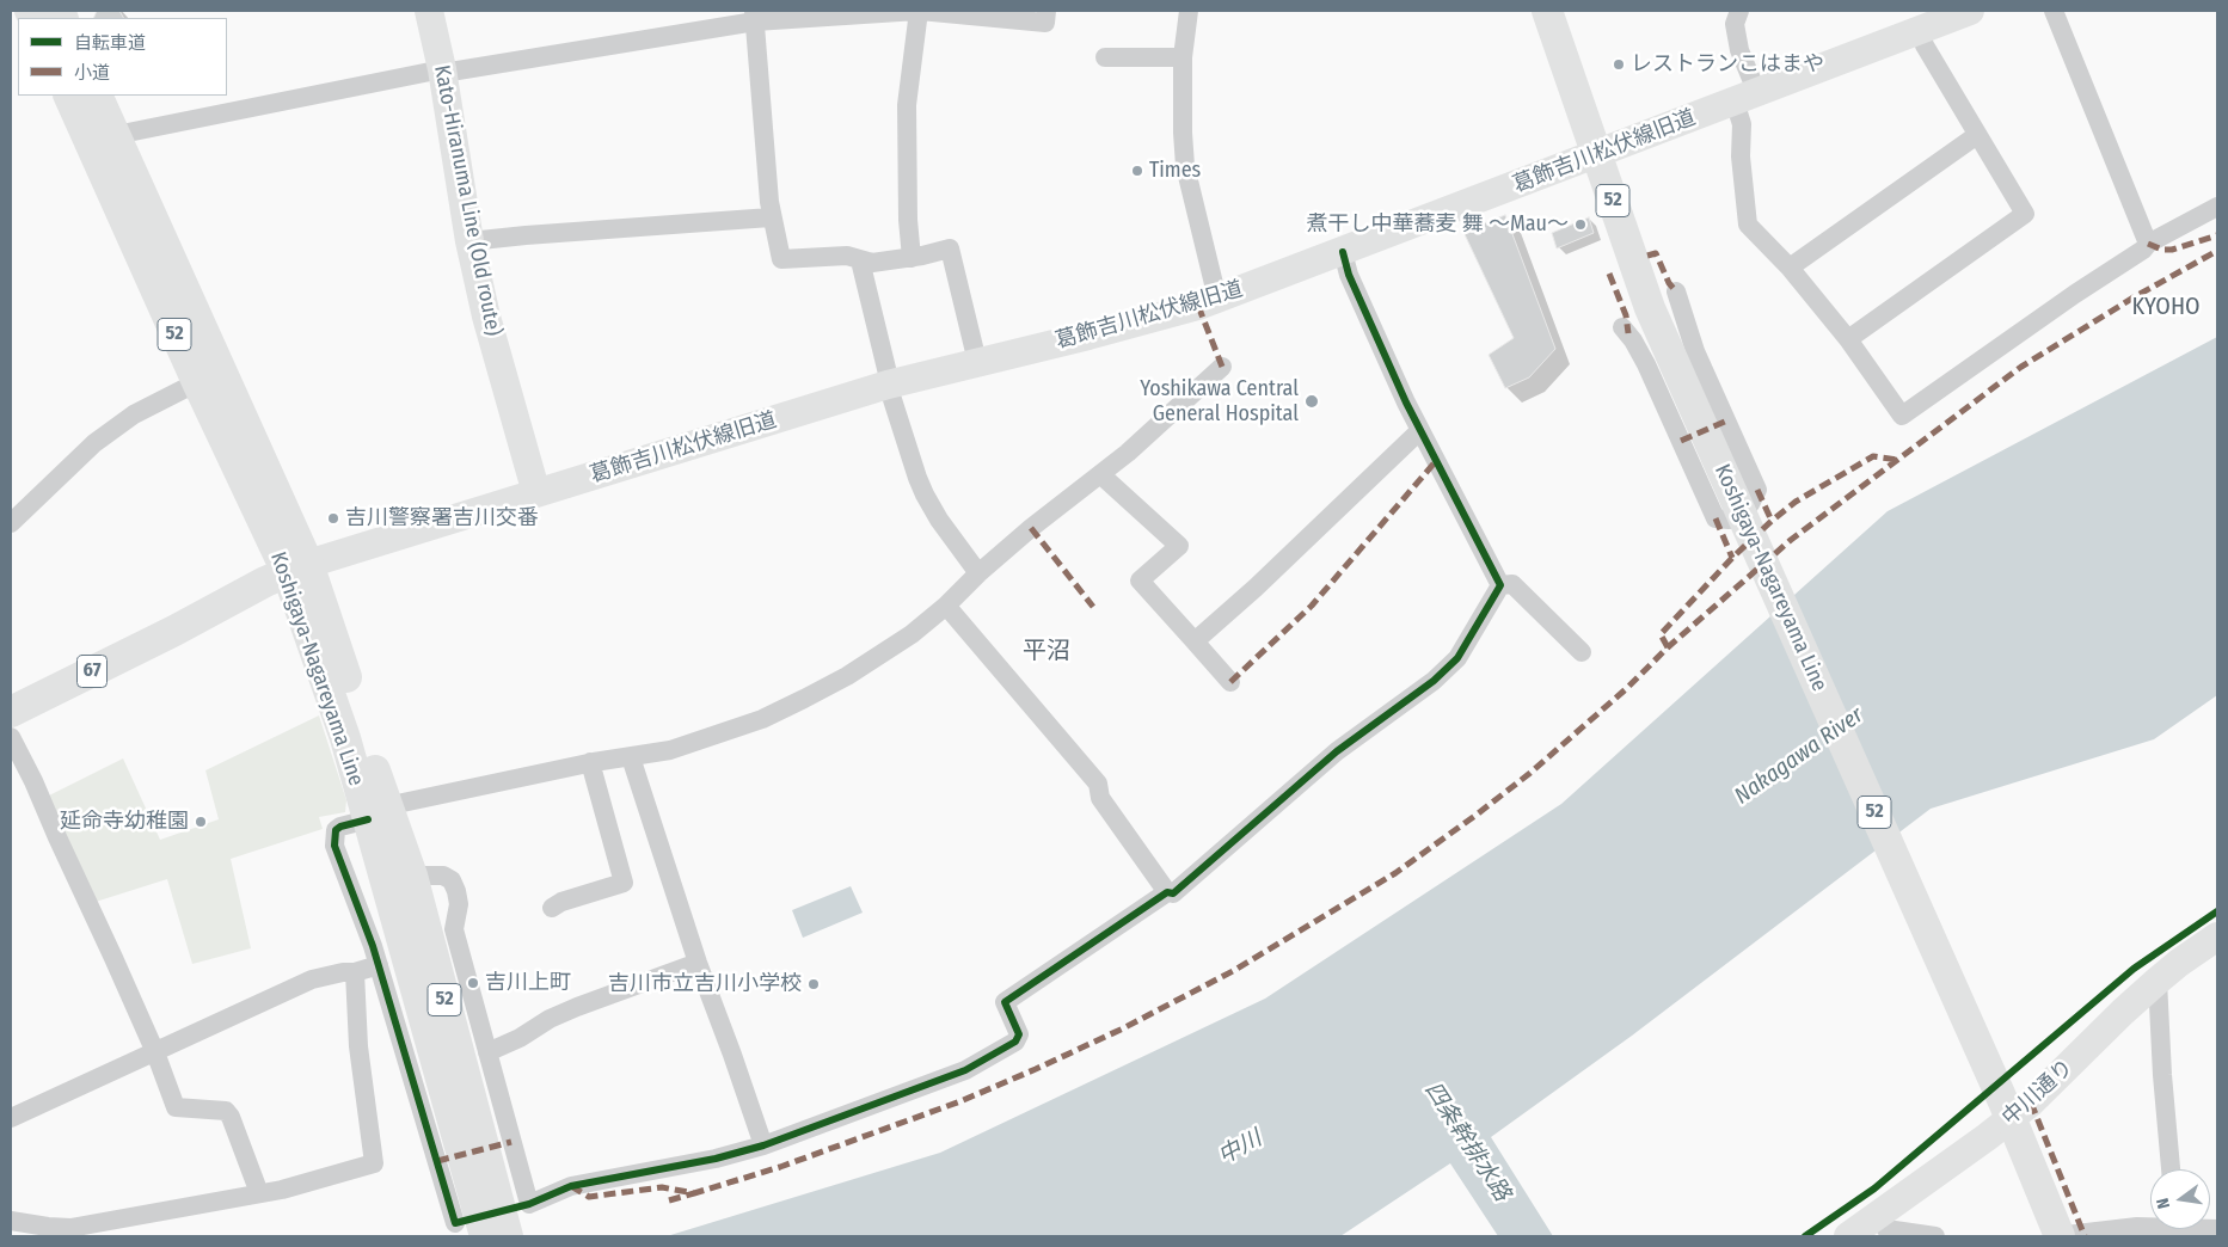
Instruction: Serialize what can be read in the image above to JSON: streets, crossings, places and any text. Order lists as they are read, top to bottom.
{
  "streets": {
    "main road": ["52", "Koshigaya-Nagareyama Line", "67"],
    "street": ["葛飾吉川松伏線旧道", "Kato-Hiranuma Line (Old route)", "中川通り"]
  },
  "crossings": [
    ["葛飾吉川松伏線旧道", "Kato-Hiranuma Line (Old route)"],
    ["葛飾吉川松伏線旧道", "Koshigaya-Nagareyama Line"],
    ["葛飾吉川松伏線旧道", "67"],
    ["Koshigaya-Nagareyama Line", "67"]
  ],
  "districts": ["KYOHO", "平沼"],
  "water": ["Nakagawa River", "四条幹排水路", "中川"],
  "places": [
    "レストランこはまや",
    "Times",
    "煮干し中華蕎麦 舞 〜Mau〜",
    "Yoshikawa Central General Hospital",
    "吉川警察署吉川交番",
    "延命寺幼稚園",
    "吉川上町",
    "吉川市立吉川小学校"
  ],
  "legend": ["自転車道", "小道"],
  "north": "left"
}
